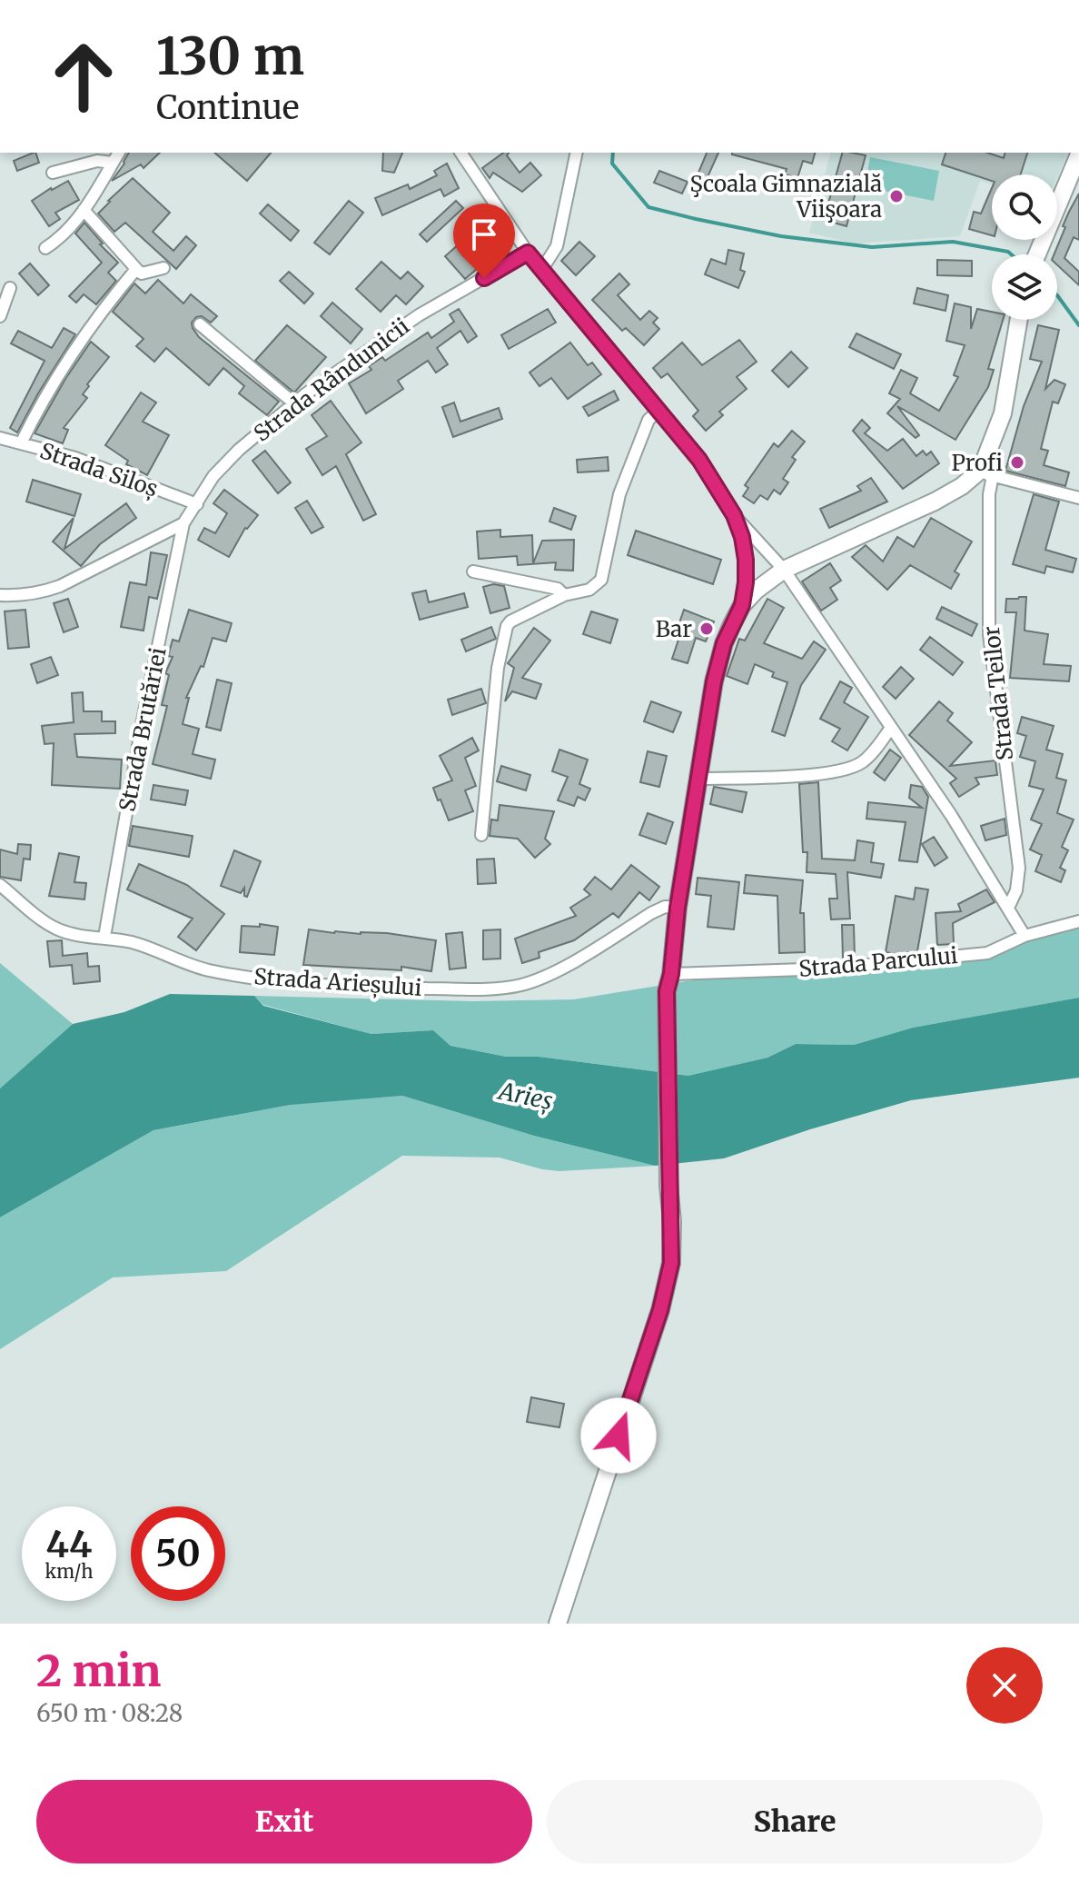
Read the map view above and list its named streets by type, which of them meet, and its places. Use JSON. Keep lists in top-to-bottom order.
{
  "streets": {
    "street": [
      "Strada Rândunicii",
      "Strada Siloș",
      "Strada Teilor",
      "Strada Brutăriei",
      "Strada Parcului",
      "Strada Arieșului"
    ]
  },
  "crossings": [
    ["Strada Rândunicii", "Strada Siloș"],
    ["Strada Rândunicii", "Strada Brutăriei"],
    ["Strada Brutăriei", "Strada Arieșului"]
  ],
  "water": ["Arieș"],
  "places": ["Şcoala Gimnazială Viişoara", "Profi", "Bar"],
  "page": {
    "turn": ["130 m", "Continue"],
    "speed": "44 km/h",
    "limit": "50",
    "heading": ["2 min", "650 m · 08:28"],
    "buttons": ["Exit", "Share"]
  }
}
